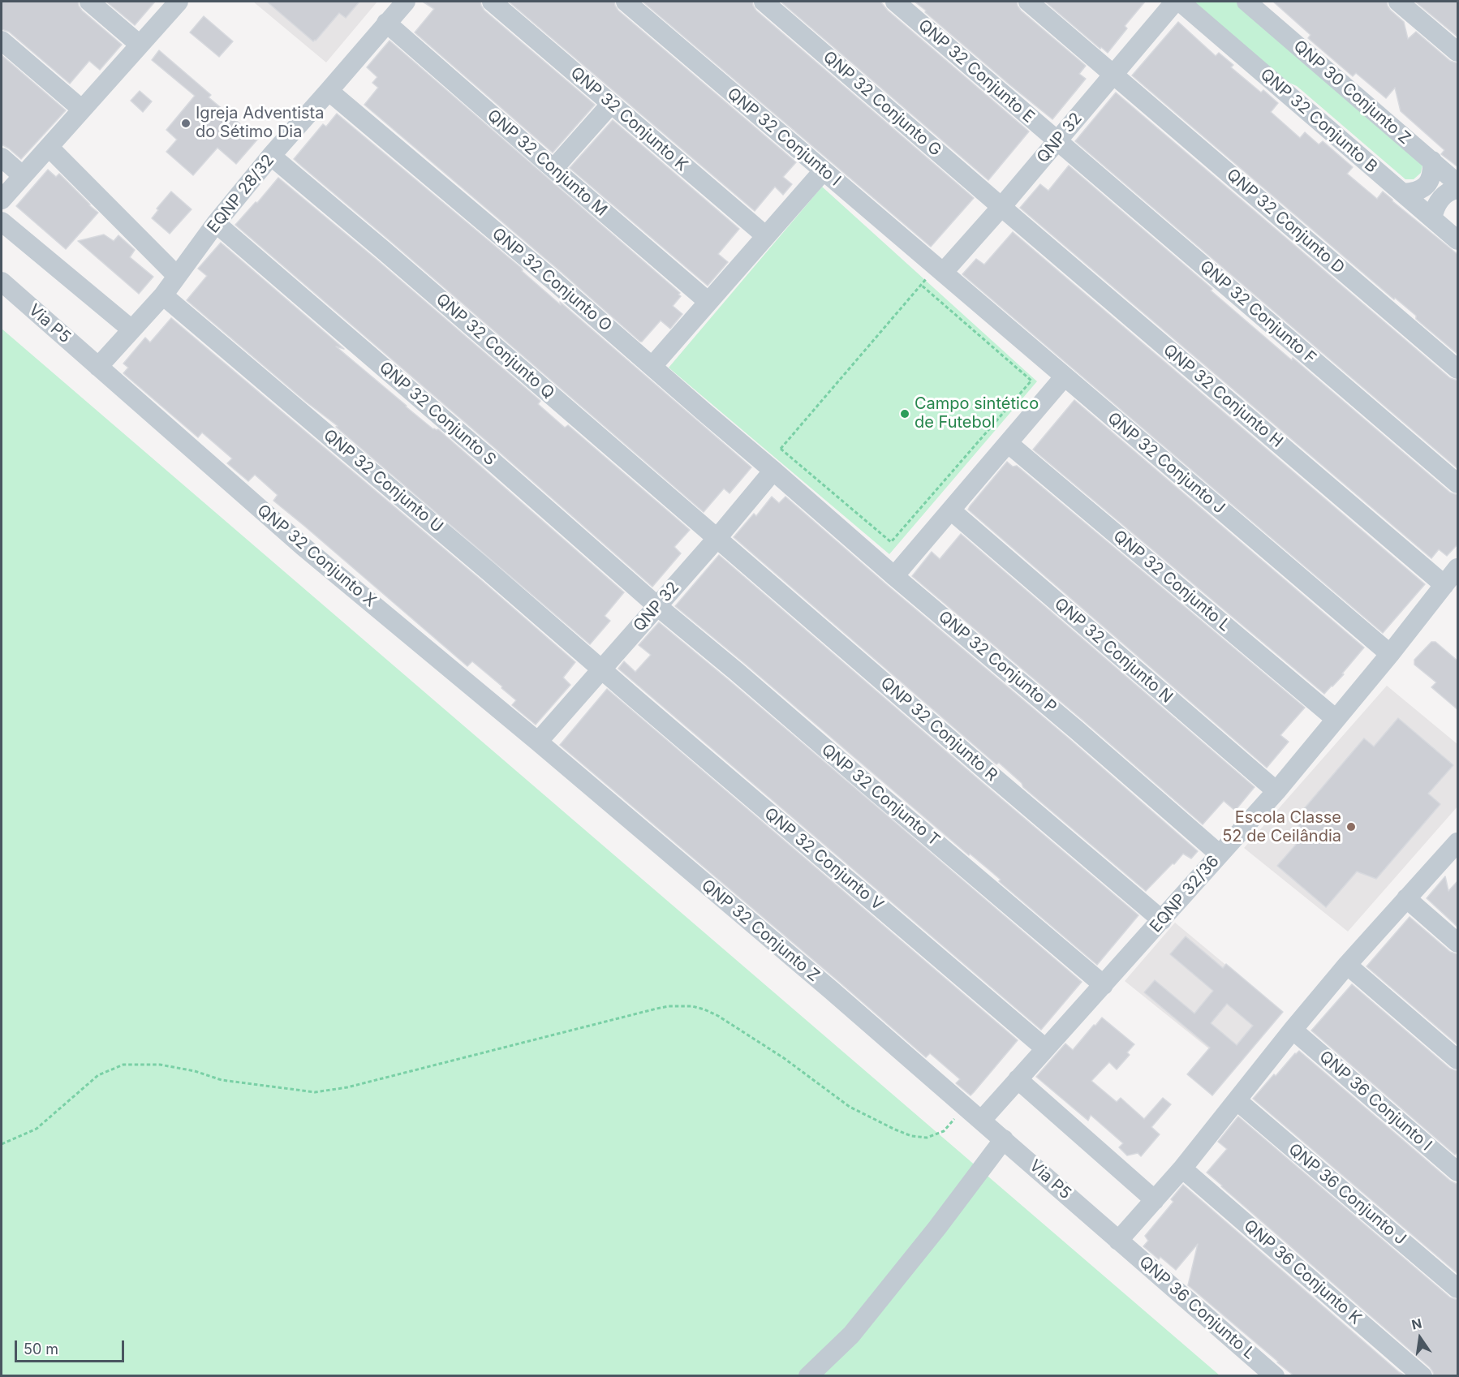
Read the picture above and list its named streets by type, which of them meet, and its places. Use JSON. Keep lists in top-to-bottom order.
{
  "streets": {
    "street": [
      "QNP 32 Conjunto E",
      "QNP 30 Conjunto Z",
      "QNP 32 Conjunto G",
      "QNP 32 Conjunto K",
      "QNP 32 Conjunto B",
      "QNP 32 Conjunto I",
      "QNP 32",
      "QNP 32 Conjunto M",
      "EQNP 28/32",
      "QNP 32 Conjunto D",
      "QNP 32 Conjunto O",
      "QNP 32 Conjunto F",
      "Via P5",
      "QNP 32 Conjunto Q",
      "QNP 32 Conjunto H",
      "QNP 32 Conjunto S",
      "QNP 32 Conjunto J",
      "QNP 32 Conjunto U",
      "QNP 32 Conjunto X",
      "QNP 32 Conjunto L",
      "QNP 32 Conjunto N",
      "QNP 32 Conjunto P",
      "QNP 32 Conjunto R",
      "QNP 32 Conjunto T",
      "QNP 32 Conjunto V",
      "EQNP 32/36",
      "QNP 32 Conjunto Z",
      "QNP 36 Conjunto I",
      "QNP 36 Conjunto J",
      "QNP 36 Conjunto K",
      "QNP 36 Conjunto L"
    ]
  },
  "crossings": [
    ["QNP 32 Conjunto E", "QNP 32"],
    ["QNP 32 Conjunto E", "QNP 32 Conjunto F"],
    ["QNP 32 Conjunto G", "QNP 32"],
    ["QNP 32 Conjunto G", "QNP 32 Conjunto H"],
    ["QNP 32 Conjunto I", "QNP 32"],
    ["QNP 32 Conjunto I", "QNP 32 Conjunto J"],
    ["QNP 32", "QNP 32 Conjunto D"],
    ["QNP 32", "QNP 32 Conjunto O"],
    ["QNP 32", "QNP 32 Conjunto F"],
    ["QNP 32", "QNP 32 Conjunto Q"],
    ["QNP 32", "QNP 32 Conjunto H"],
    ["QNP 32", "QNP 32 Conjunto S"],
    ["QNP 32", "QNP 32 Conjunto J"],
    ["QNP 32", "QNP 32 Conjunto U"],
    ["QNP 32", "QNP 32 Conjunto X"],
    ["QNP 32", "QNP 32 Conjunto P"],
    ["QNP 32", "QNP 32 Conjunto R"],
    ["QNP 32", "QNP 32 Conjunto T"],
    ["QNP 32", "QNP 32 Conjunto V"],
    ["QNP 32", "QNP 32 Conjunto Z"],
    ["QNP 32 Conjunto M", "EQNP 28/32"],
    ["EQNP 28/32", "QNP 32 Conjunto O"],
    ["EQNP 28/32", "Via P5"],
    ["EQNP 28/32", "QNP 32 Conjunto Q"],
    ["EQNP 28/32", "QNP 32 Conjunto S"],
    ["EQNP 28/32", "QNP 32 Conjunto U"],
    ["EQNP 28/32", "QNP 32 Conjunto X"],
    ["QNP 32 Conjunto O", "QNP 32 Conjunto P"],
    ["Via P5", "QNP 32 Conjunto X"],
    ["Via P5", "EQNP 32/36"],
    ["Via P5", "QNP 32 Conjunto Z"],
    ["Via P5", "QNP 36 Conjunto L"],
    ["QNP 32 Conjunto Q", "QNP 32 Conjunto R"],
    ["QNP 32 Conjunto H", "EQNP 32/36"],
    ["QNP 32 Conjunto S", "QNP 32 Conjunto T"],
    ["QNP 32 Conjunto J", "EQNP 32/36"],
    ["QNP 32 Conjunto U", "QNP 32 Conjunto V"],
    ["QNP 32 Conjunto X", "QNP 32 Conjunto Z"],
    ["QNP 32 Conjunto L", "EQNP 32/36"],
    ["QNP 32 Conjunto N", "EQNP 32/36"],
    ["QNP 32 Conjunto P", "EQNP 32/36"],
    ["QNP 32 Conjunto R", "EQNP 32/36"],
    ["QNP 32 Conjunto T", "EQNP 32/36"],
    ["QNP 32 Conjunto V", "EQNP 32/36"],
    ["EQNP 32/36", "QNP 32 Conjunto Z"]
  ],
  "places": ["Igreja Adventista do Sétimo Dia", "Campo sintético de Futebol", "Escola Classe 52 de Ceilândia"],
  "scale_bar": "50 m",
  "north": "top"
}
